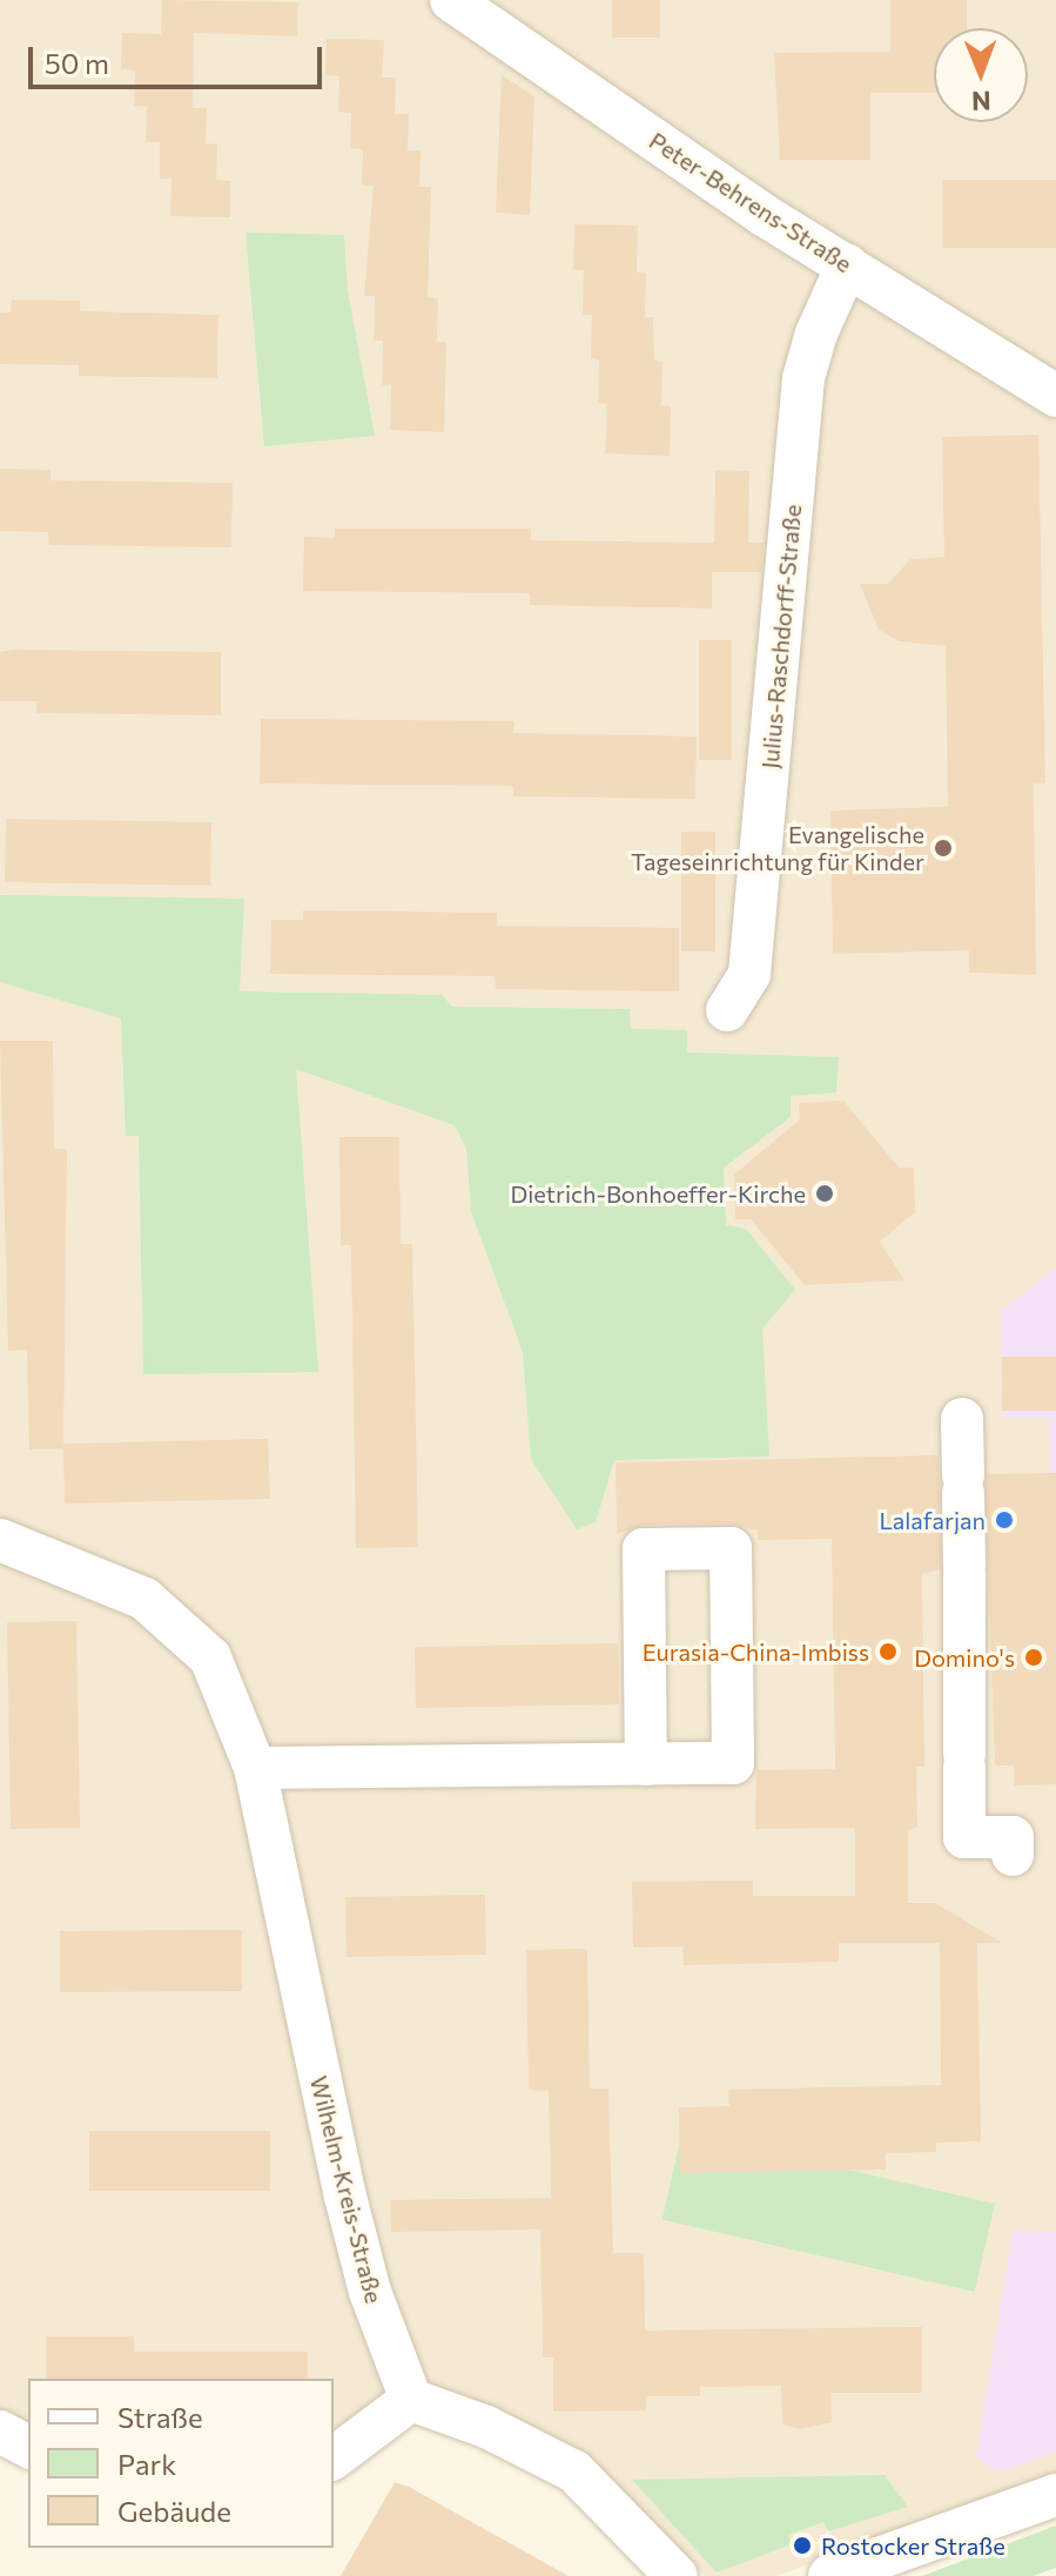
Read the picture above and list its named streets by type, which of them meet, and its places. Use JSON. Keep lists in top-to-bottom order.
{
  "streets": {
    "street": ["Peter-Behrens-Straße", "Julius-Raschdorff-Straße", "Wilhelm-Kreis-Straße"]
  },
  "crossings": [
    ["Peter-Behrens-Straße", "Julius-Raschdorff-Straße"]
  ],
  "places": [
    "Evangelische Tageseinrichtung für Kinder",
    "Dietrich-Bonhoeffer-Kirche",
    "Lalafarjan",
    "Eurasia-China-Imbiss",
    "Domino's",
    "Rostocker Straße"
  ],
  "legend": ["Straße", "Park", "Gebäude"],
  "scale_bar": "50 m",
  "north": "bottom"
}
